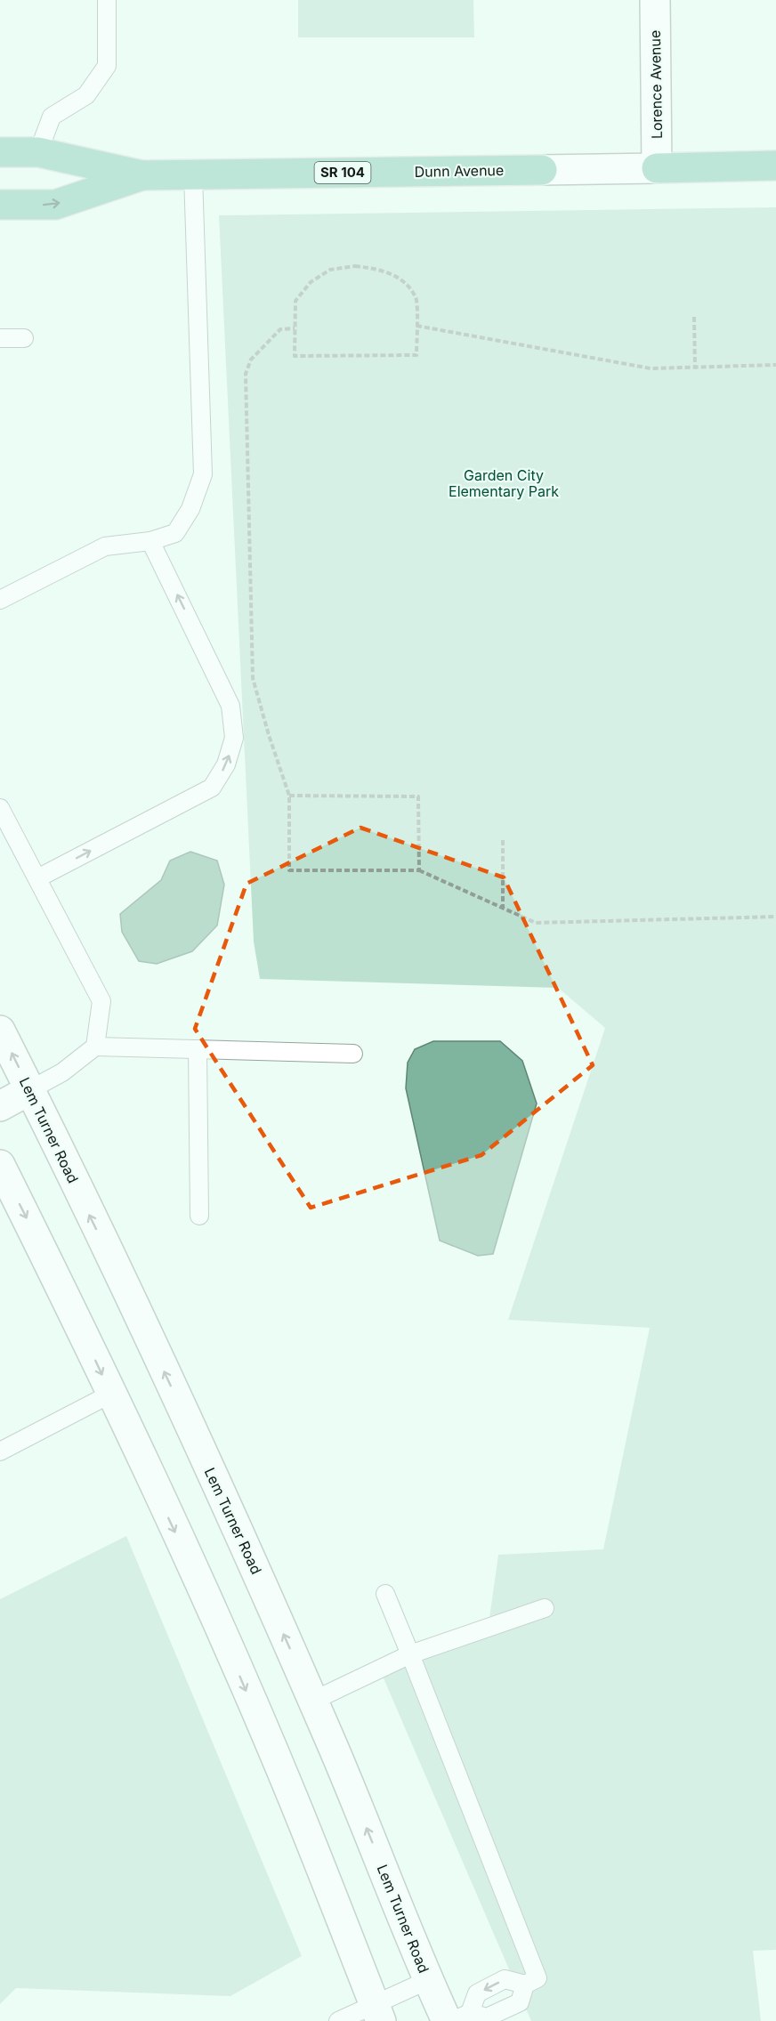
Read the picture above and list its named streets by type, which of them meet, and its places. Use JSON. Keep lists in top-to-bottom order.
{
  "streets": {
    "main road": [
      "Lorence Avenue",
      "Dunn Avenue",
      "SR 104",
      "Lem Turner Road"
    ]
  },
  "crossings": [
    ["Lorence Avenue", "Dunn Avenue"]
  ],
  "parks": ["Garden City Elementary Park"]
}
